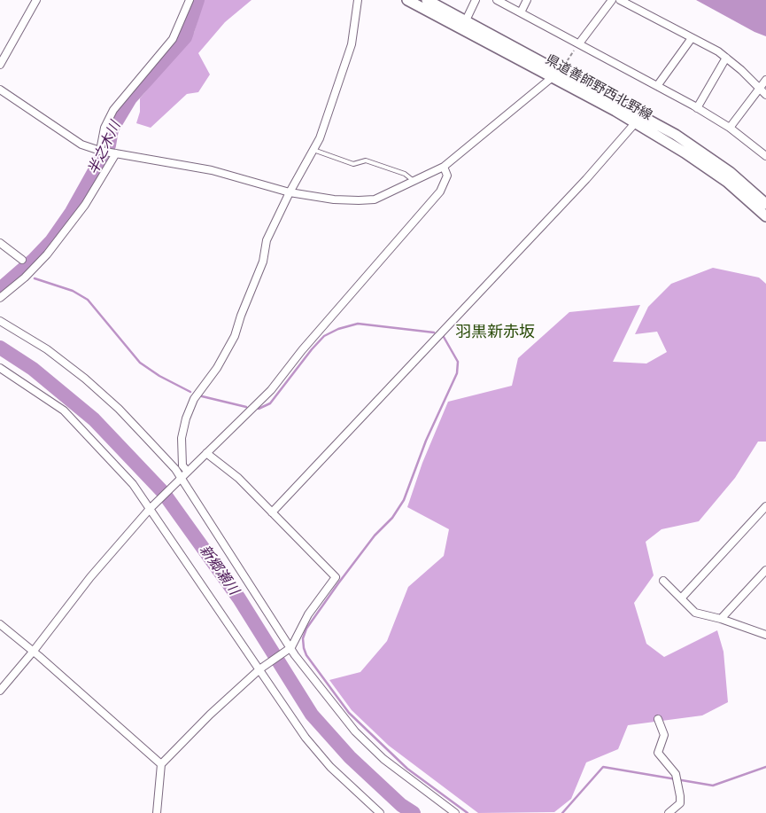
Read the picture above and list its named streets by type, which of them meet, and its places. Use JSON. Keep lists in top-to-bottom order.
{
  "streets": {
    "main road": ["県道善師野西北野線"]
  },
  "districts": ["羽黒新赤坂"],
  "water": ["半之木川", "新郷瀬川"]
}
